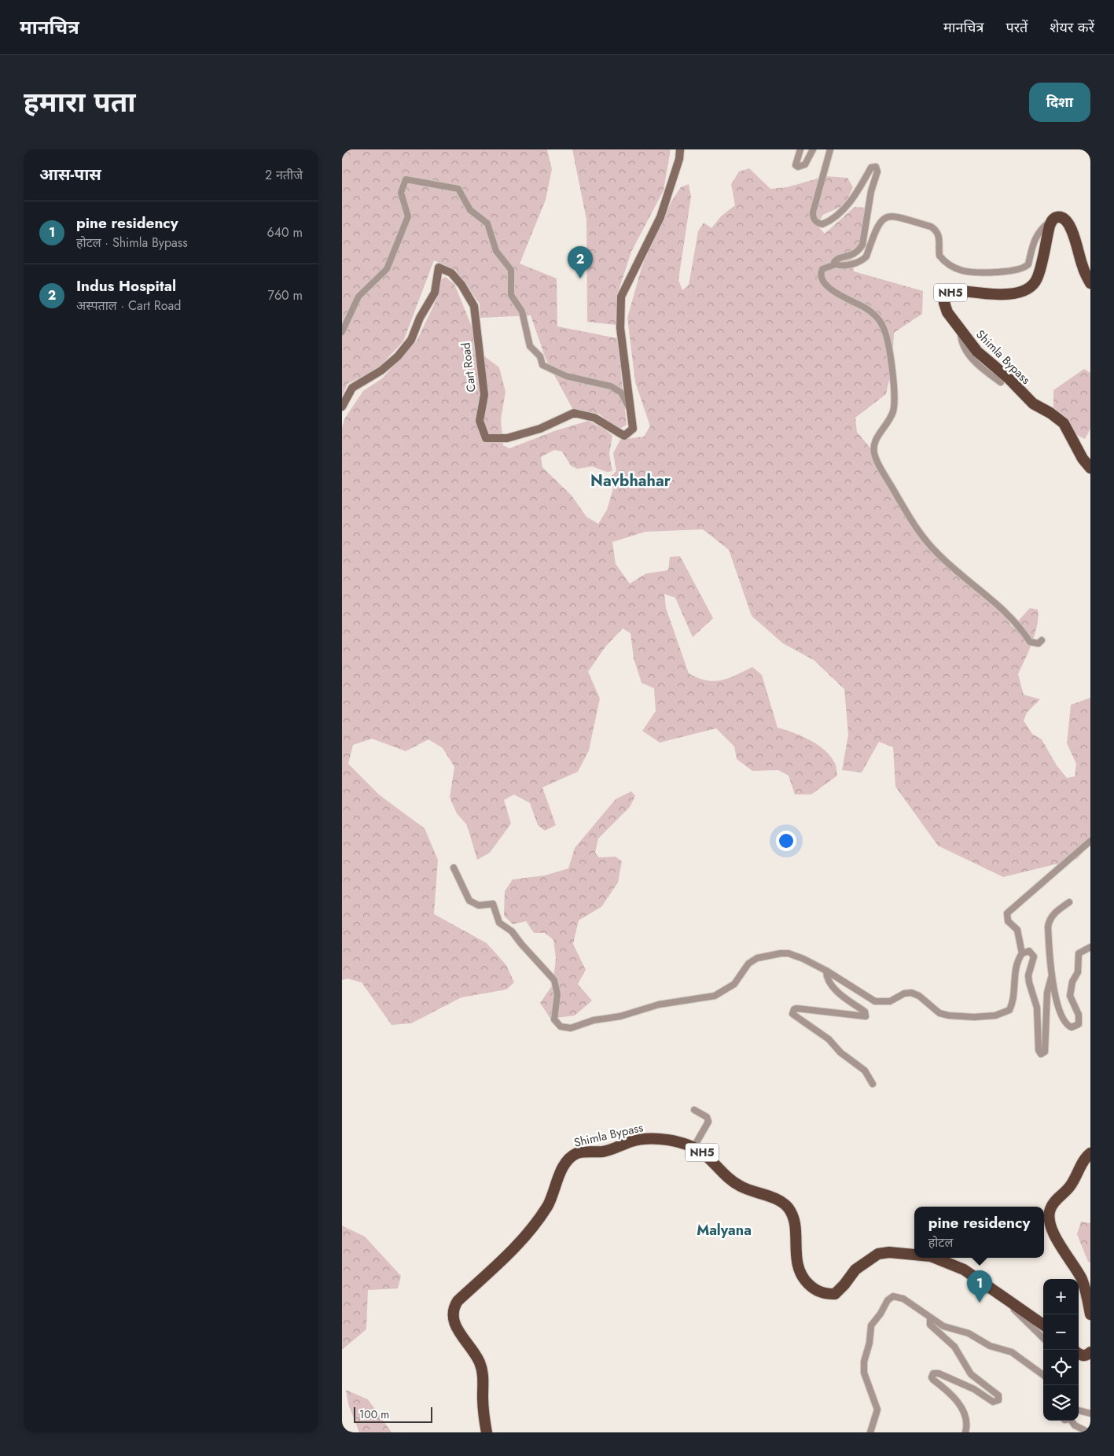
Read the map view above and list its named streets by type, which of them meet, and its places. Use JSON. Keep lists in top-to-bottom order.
{
  "streets": {
    "highway": ["NH5", "Shimla Bypass"],
    "main road": ["Cart Road"]
  },
  "districts": ["Navbhahar", "Malyana"],
  "scale_bar": "100 m",
  "page": {
    "header": "मानचित्र",
    "nav": ["मानचित्र", "परतें", "शेयर करें"],
    "title": "हमारा पता",
    "buttons": "दिशा",
    "heading": ["आस-पास", "2 नतीजे"],
    "list": [
      {
        "mark": "1",
        "name": "pine residency",
        "note": "होटल · Shimla Bypass",
        "value": "640 m"
      },
      {
        "mark": "2",
        "name": "Indus Hospital",
        "note": "अस्पताल · Cart Road",
        "value": "760 m"
      }
    ],
    "pins": ["2", "1"],
    "popup": ["pine residency", "होटल"],
    "map_buttons": ["+", "−"],
    "scale": "100 m"
  }
}
